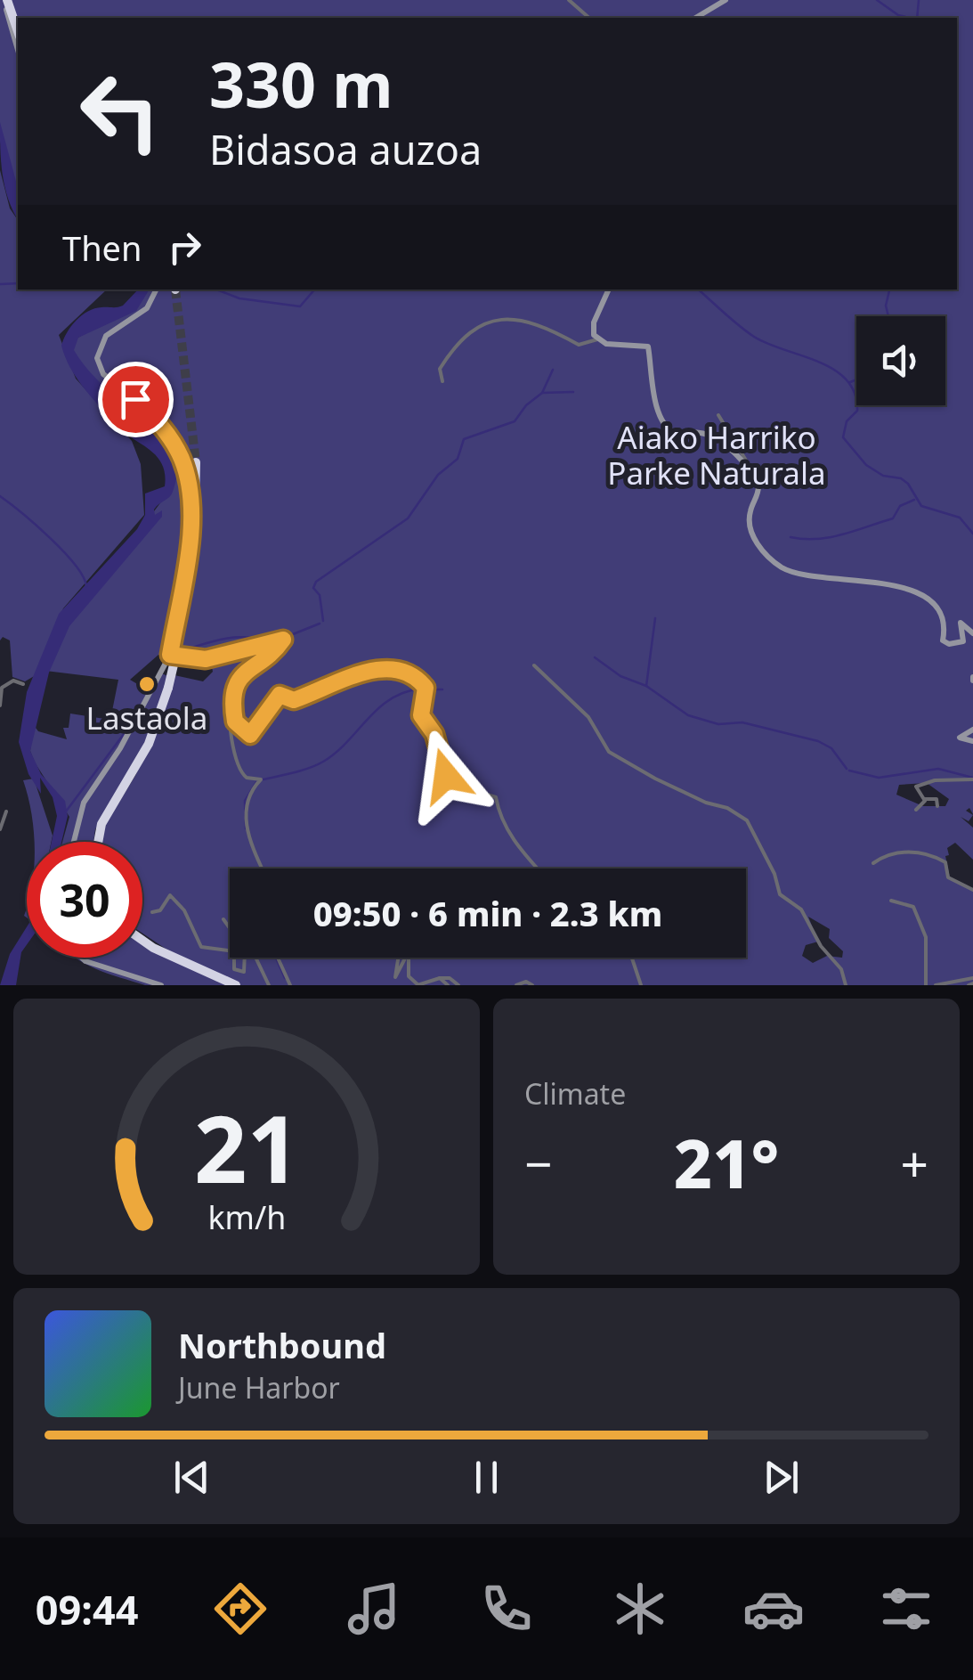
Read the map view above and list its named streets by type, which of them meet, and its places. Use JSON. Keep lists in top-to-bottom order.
{
  "parks": ["Aiako Harriko Parke Naturala"],
  "places": ["Lastaola"],
  "page": {
    "turn": ["330 m", "Bidasoa auzoa"],
    "then": "Then",
    "limit": "30",
    "trip": "09:50 · 6 min · 2.3 km",
    "tile": "Climate",
    "heat": ["−", "21°", "+"],
    "song": ["Northbound", "June Harbor"],
    "tabs": "09:44",
    "gauge": ["21", "km/h"]
  }
}
